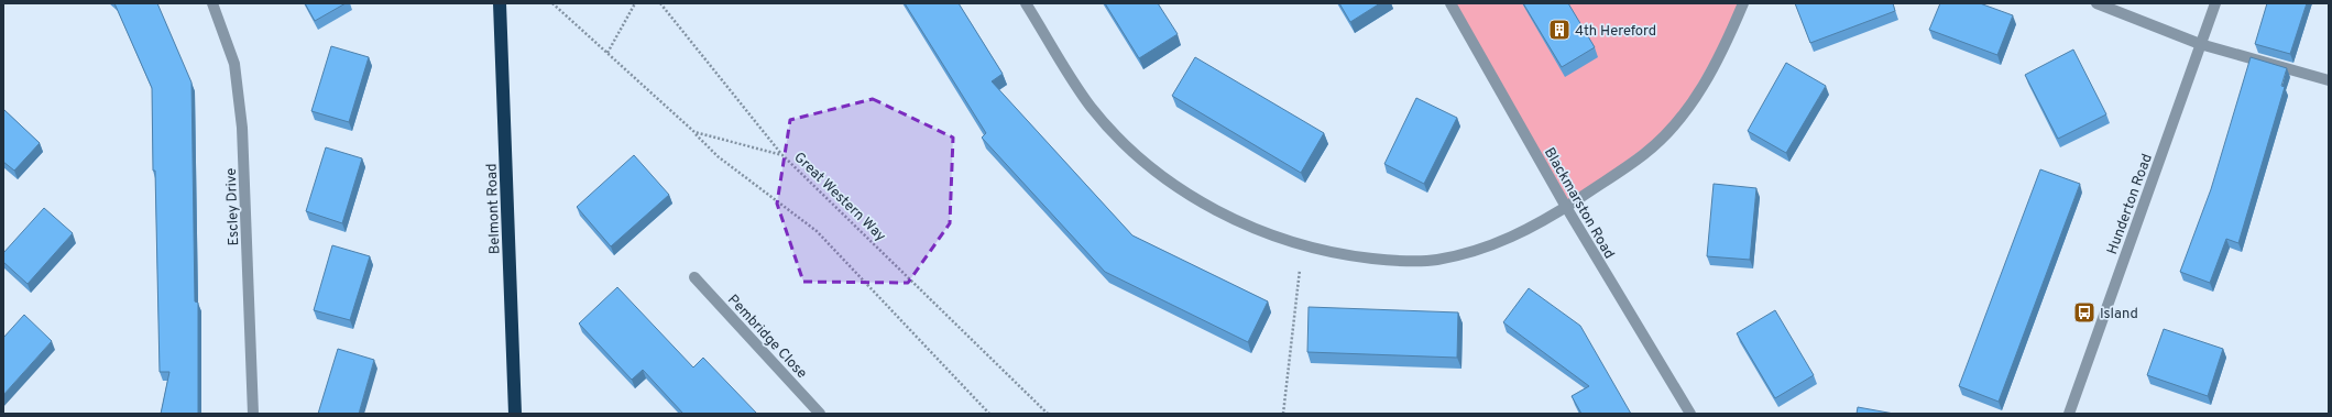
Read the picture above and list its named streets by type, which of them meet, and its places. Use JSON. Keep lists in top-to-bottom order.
{
  "streets": {
    "highway": ["Belmont Road"],
    "street": [
      "Blackmarston Road",
      "Hunderton Road",
      "Escley Drive",
      "Pembridge Close"
    ],
    "path": ["Great Western Way"]
  },
  "places": {
    "building": ["4th Hereford"],
    "bus stop": ["Island"]
  }
}
